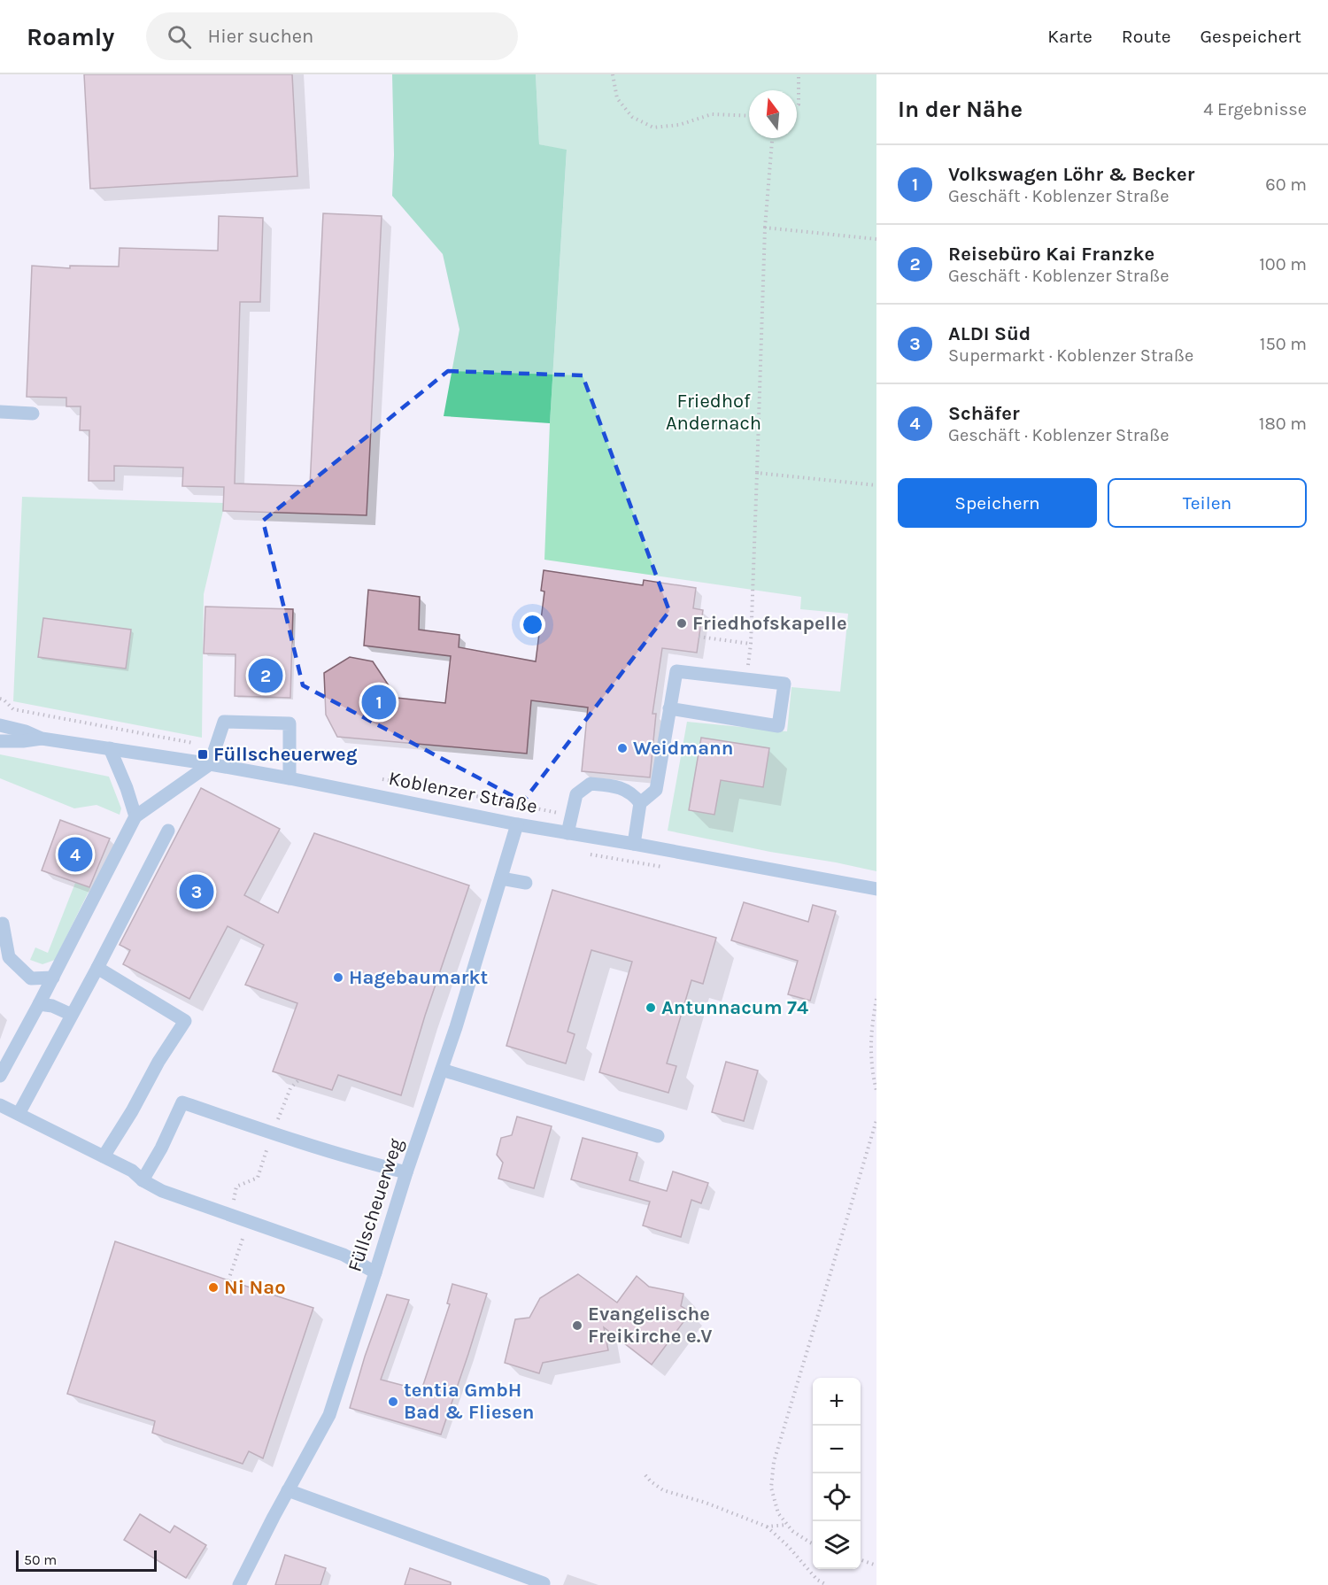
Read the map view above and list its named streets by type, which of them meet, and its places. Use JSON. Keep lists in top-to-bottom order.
{
  "streets": {
    "street": ["Koblenzer Straße", "Füllscheuerweg"]
  },
  "crossings": [
    ["Koblenzer Straße", "Füllscheuerweg"]
  ],
  "parks": ["Friedhof Andernach"],
  "places": {
    "other": [
      "Friedhofskapelle",
      "Weidmann",
      "Hagebaumarkt",
      "Antunnacum 74",
      "Ni Nao",
      "Evangelische Freikirche e.V",
      "tentia GmbH Bad & Fliesen"
    ],
    "transit": ["Füllscheuerweg"]
  },
  "scale_bar": "50 m",
  "north": "top",
  "page": {
    "header": "Roamly",
    "search": "Hier suchen",
    "nav": ["Karte", "Route", "Gespeichert"],
    "heading": ["In der Nähe", "4 Ergebnisse"],
    "list": [
      {
        "mark": "1",
        "name": "Volkswagen Löhr & Becker",
        "note": "Geschäft · Koblenzer Straße",
        "value": "60 m"
      },
      {
        "mark": "2",
        "name": "Reisebüro Kai Franzke",
        "note": "Geschäft · Koblenzer Straße",
        "value": "100 m"
      },
      {
        "mark": "3",
        "name": "ALDI Süd",
        "note": "Supermarkt · Koblenzer Straße",
        "value": "150 m"
      },
      {
        "mark": "4",
        "name": "Schäfer",
        "note": "Geschäft · Koblenzer Straße",
        "value": "180 m"
      }
    ],
    "buttons": ["Speichern", "Teilen"],
    "pins": [
      "2",
      "1",
      "4",
      "3"
    ],
    "map_buttons": ["+", "−"],
    "scale": "50 m"
  }
}
